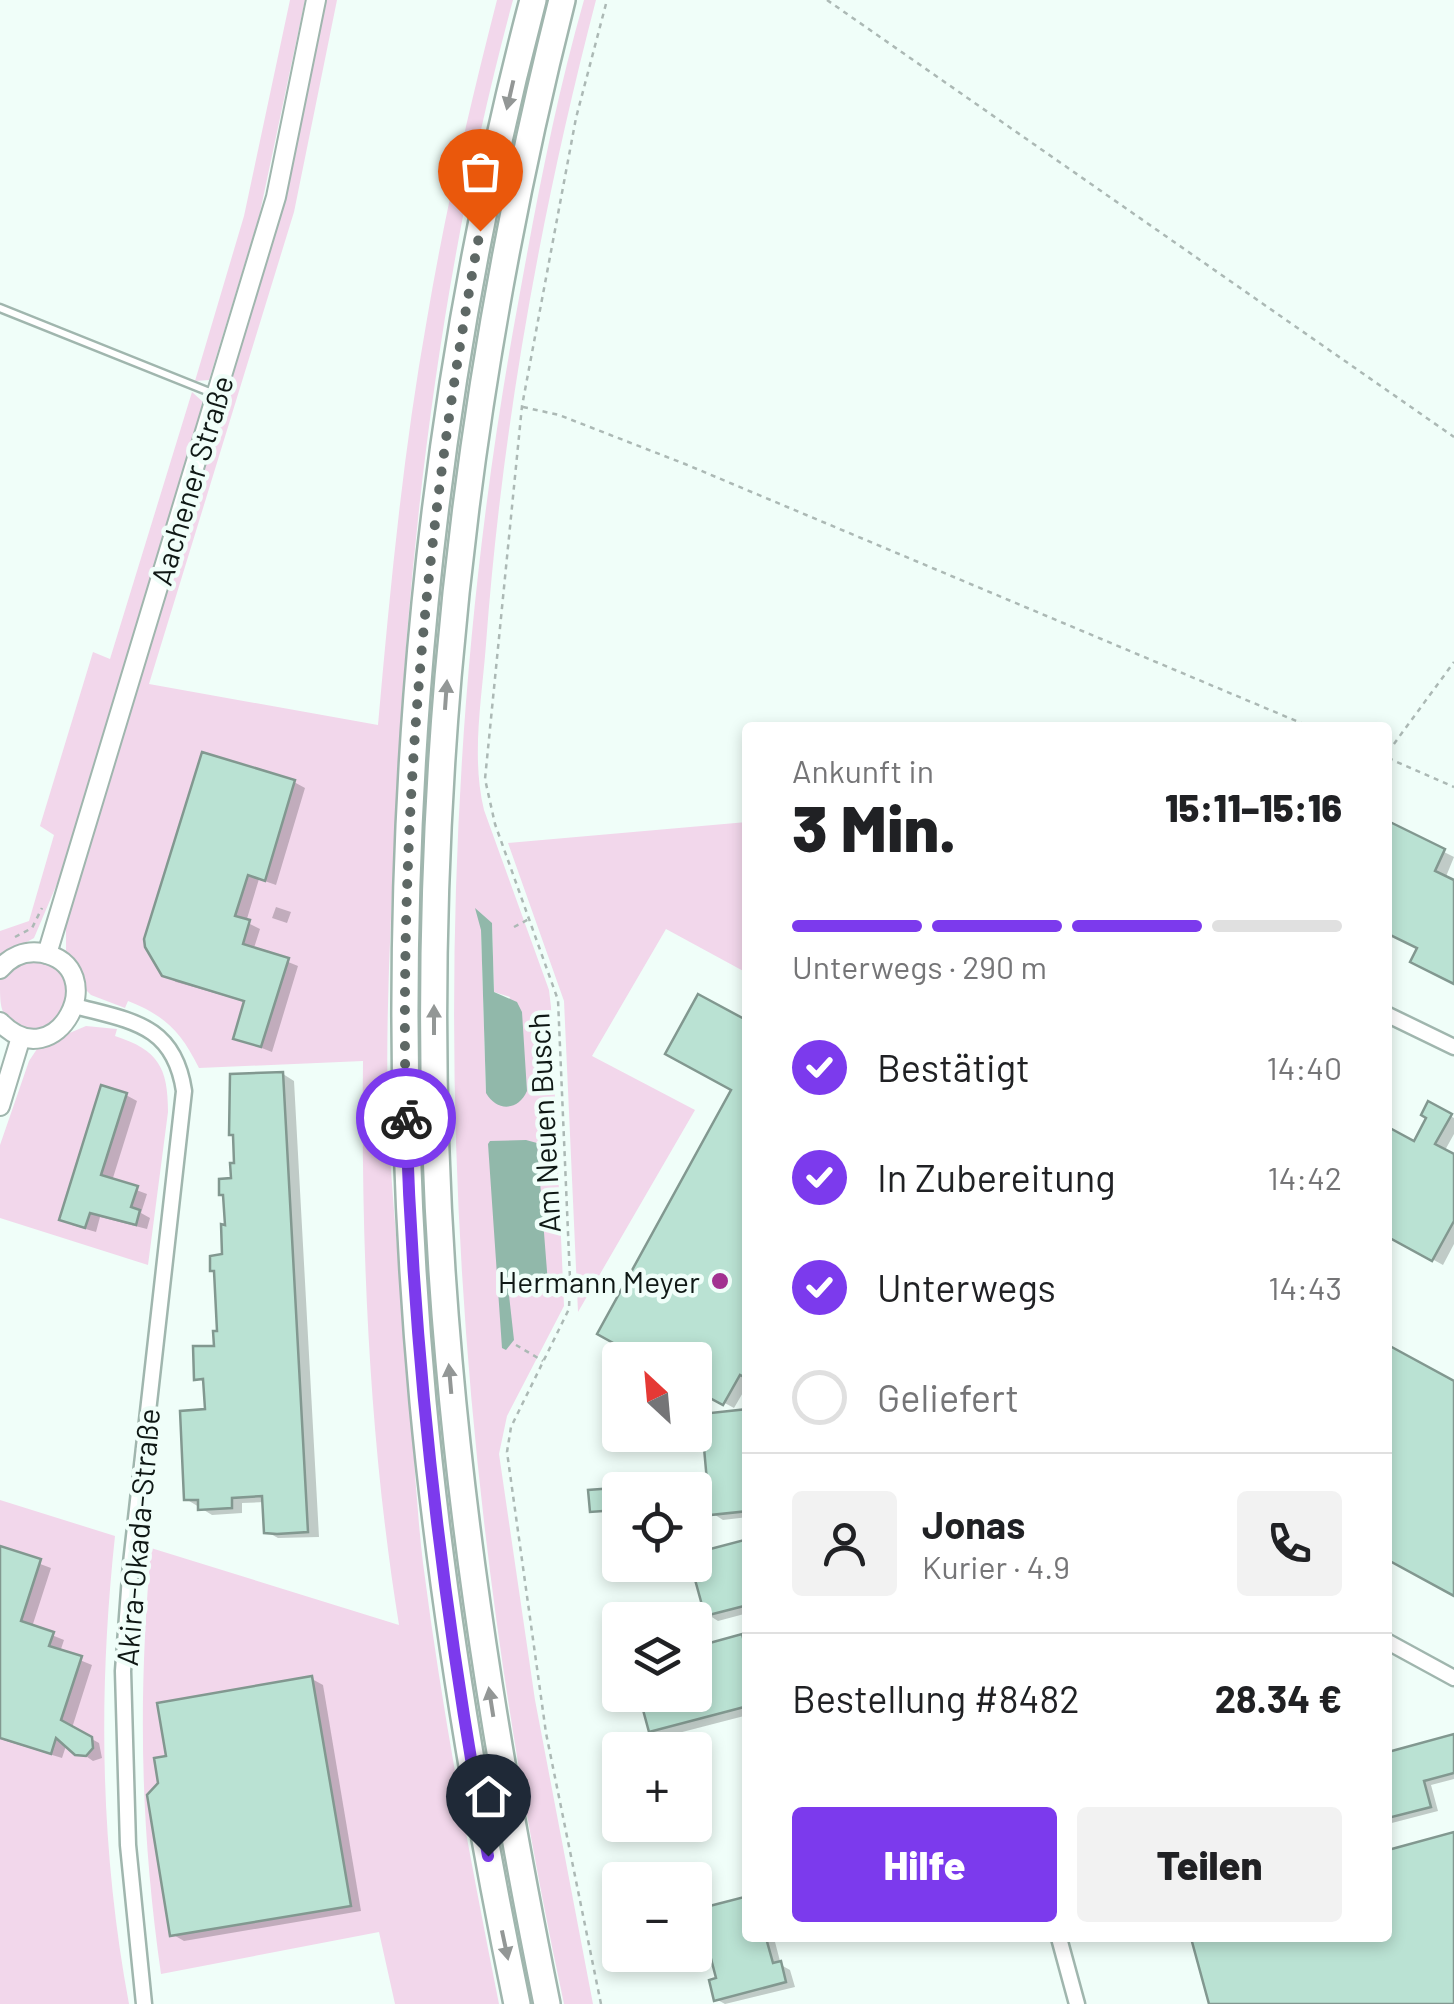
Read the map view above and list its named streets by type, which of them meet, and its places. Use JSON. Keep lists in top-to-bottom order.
{
  "streets": {
    "street": ["Aachener Straße", "Akira-Okada-Straße"],
    "path": ["Am Neuen Busch"]
  },
  "places": ["Hermann Meyer"],
  "north": "top left",
  "page": {
    "heading": ["3 Min.", "Ankunft in", "15:11–15:16"],
    "panel": [
      "Jonas",
      "Kurier · 4.9",
      "Bestellung #8482",
      "28.34 €"
    ],
    "bar": "Unterwegs · 290 m",
    "list": [
      ["Bestätigt", "14:40"],
      ["In Zubereitung", "14:42"],
      ["Unterwegs", "14:43"],
      "Geliefert"
    ],
    "map_buttons": ["+", "−"],
    "buttons": ["Hilfe", "Teilen"]
  }
}
